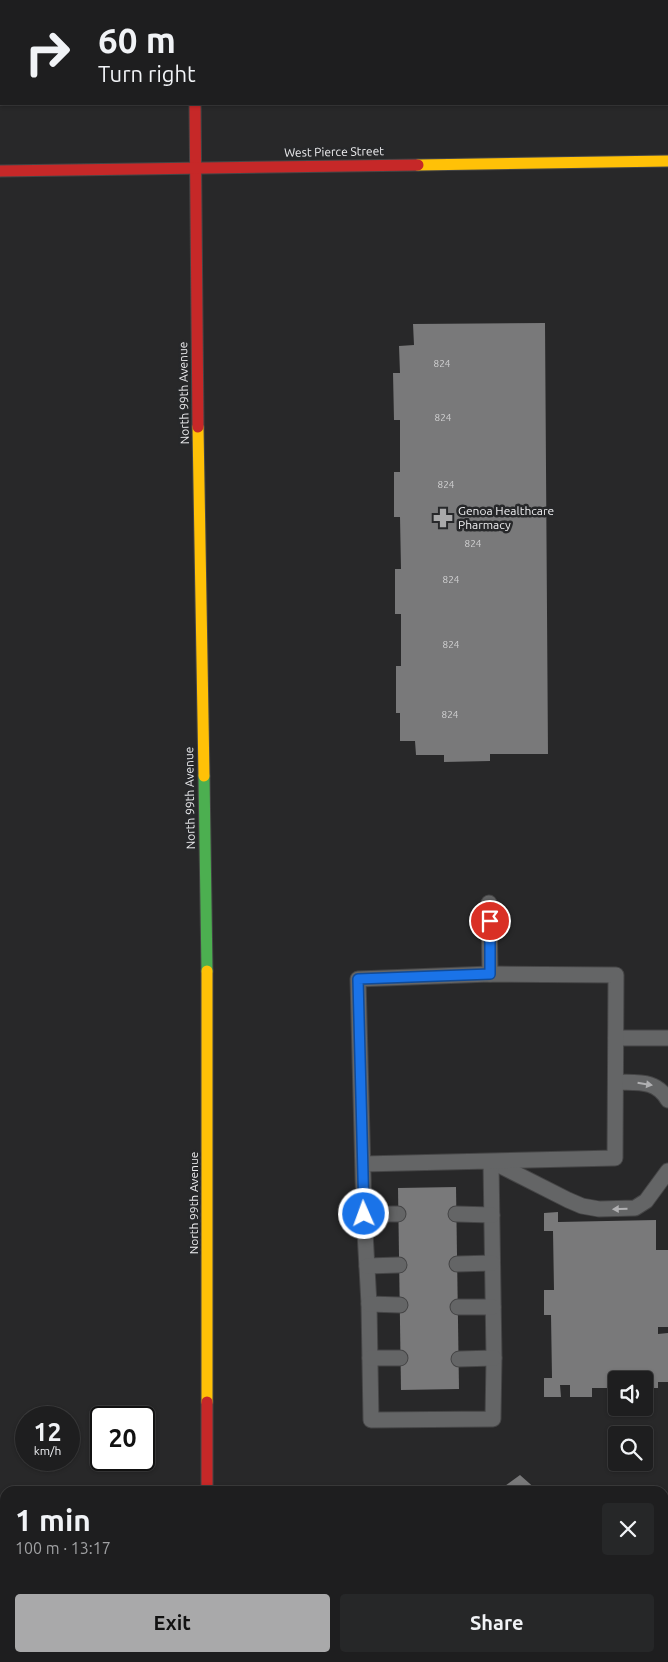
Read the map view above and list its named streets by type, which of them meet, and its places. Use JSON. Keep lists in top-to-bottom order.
{
  "streets": {
    "main road": ["West Pierce Street", "North 99th Avenue"]
  },
  "crossings": [
    ["West Pierce Street", "North 99th Avenue"]
  ],
  "places": {
    "pharmacy": ["Genoa Healthcare Pharmacy"]
  },
  "house_numbers": [
    "824",
    "824",
    "824",
    "824",
    "824",
    "824",
    "824"
  ],
  "page": {
    "turn": ["60 m", "Turn right"],
    "speed": "12 km/h",
    "limit": "20",
    "heading": ["1 min", "100 m · 13:17"],
    "buttons": ["Exit", "Share"]
  }
}
